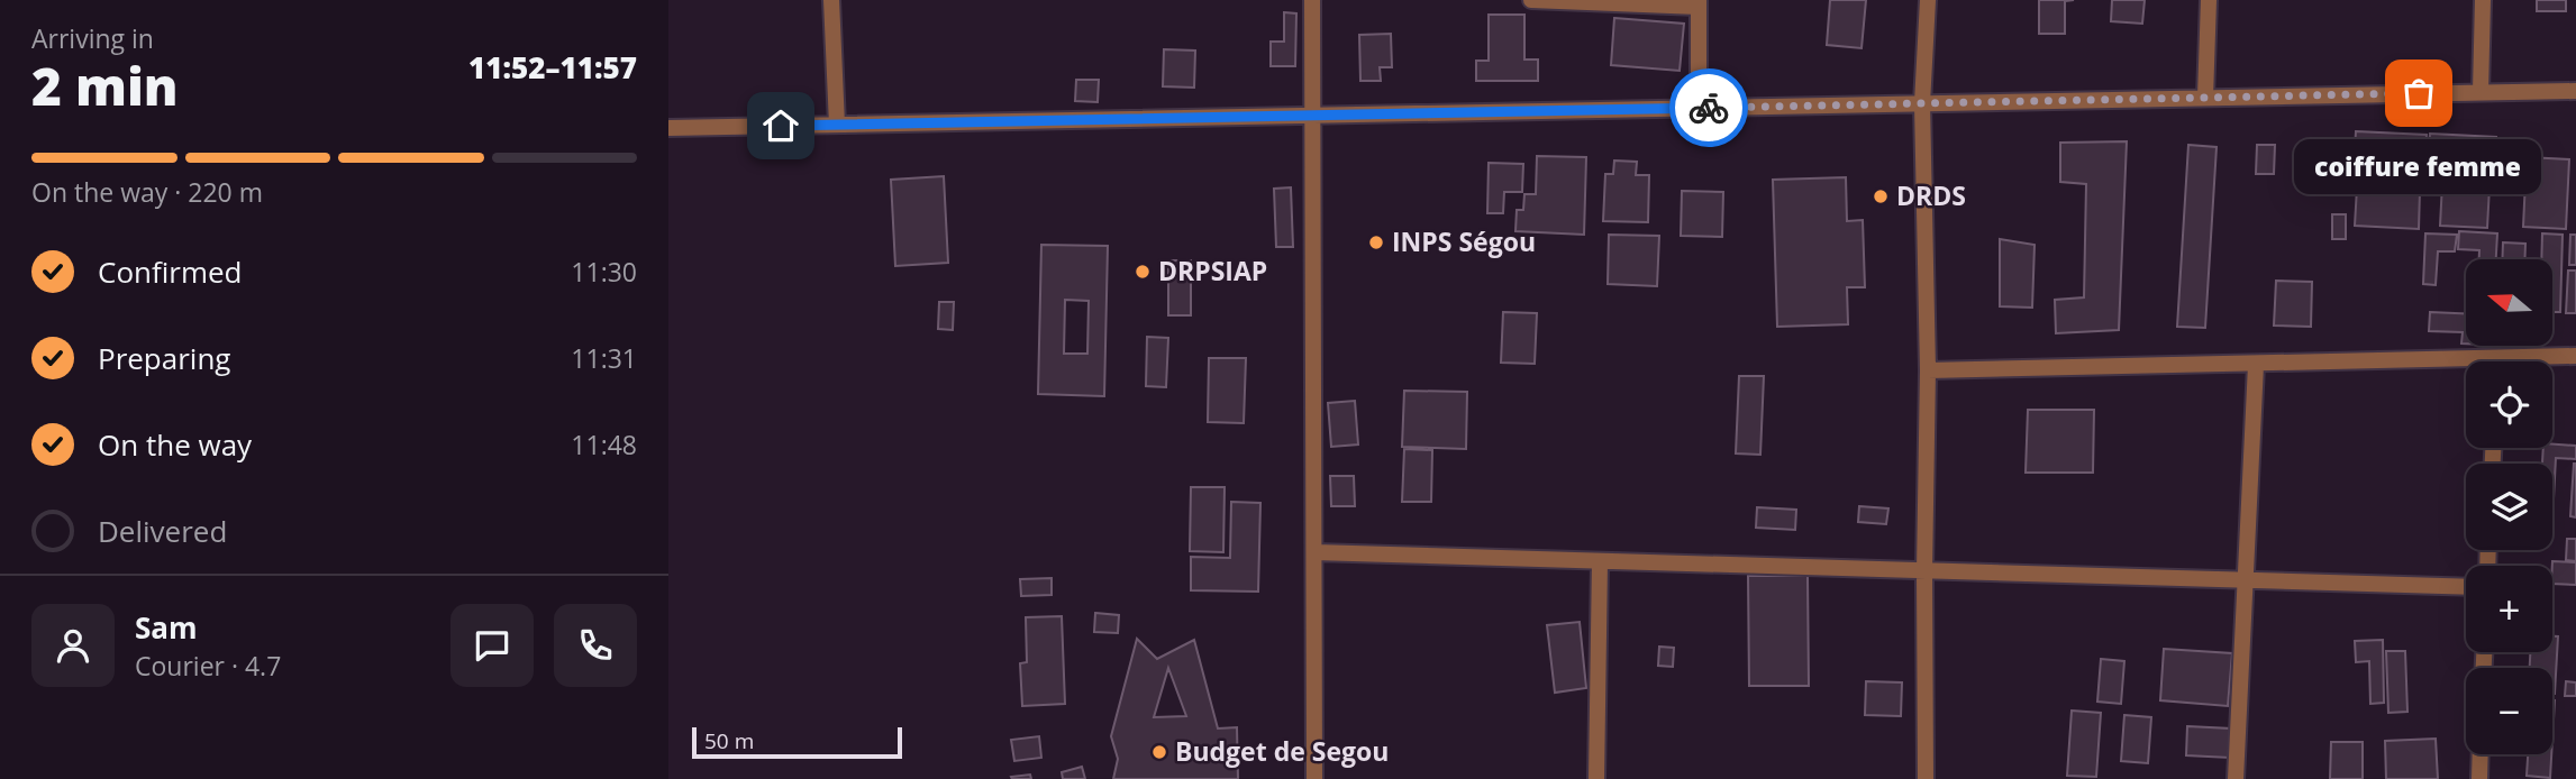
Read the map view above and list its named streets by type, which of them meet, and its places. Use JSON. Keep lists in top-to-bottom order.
{
  "places": [
    "coiffure femme",
    "DRDS",
    "INPS Ségou",
    "DRPSIAP",
    "Budget de Segou"
  ],
  "scale_bar": "50 m",
  "north": "left",
  "page": {
    "heading": ["2 min", "Arriving in", "11:52–11:57"],
    "panel": ["Sam", "Courier · 4.7"],
    "bar": "On the way · 220 m",
    "bubble": "coiffure femme",
    "list": [
      ["Confirmed", "11:30"],
      ["Preparing", "11:31"],
      ["On the way", "11:48"],
      "Delivered"
    ],
    "map_buttons": ["+", "−"],
    "scale": "50 m"
  }
}
